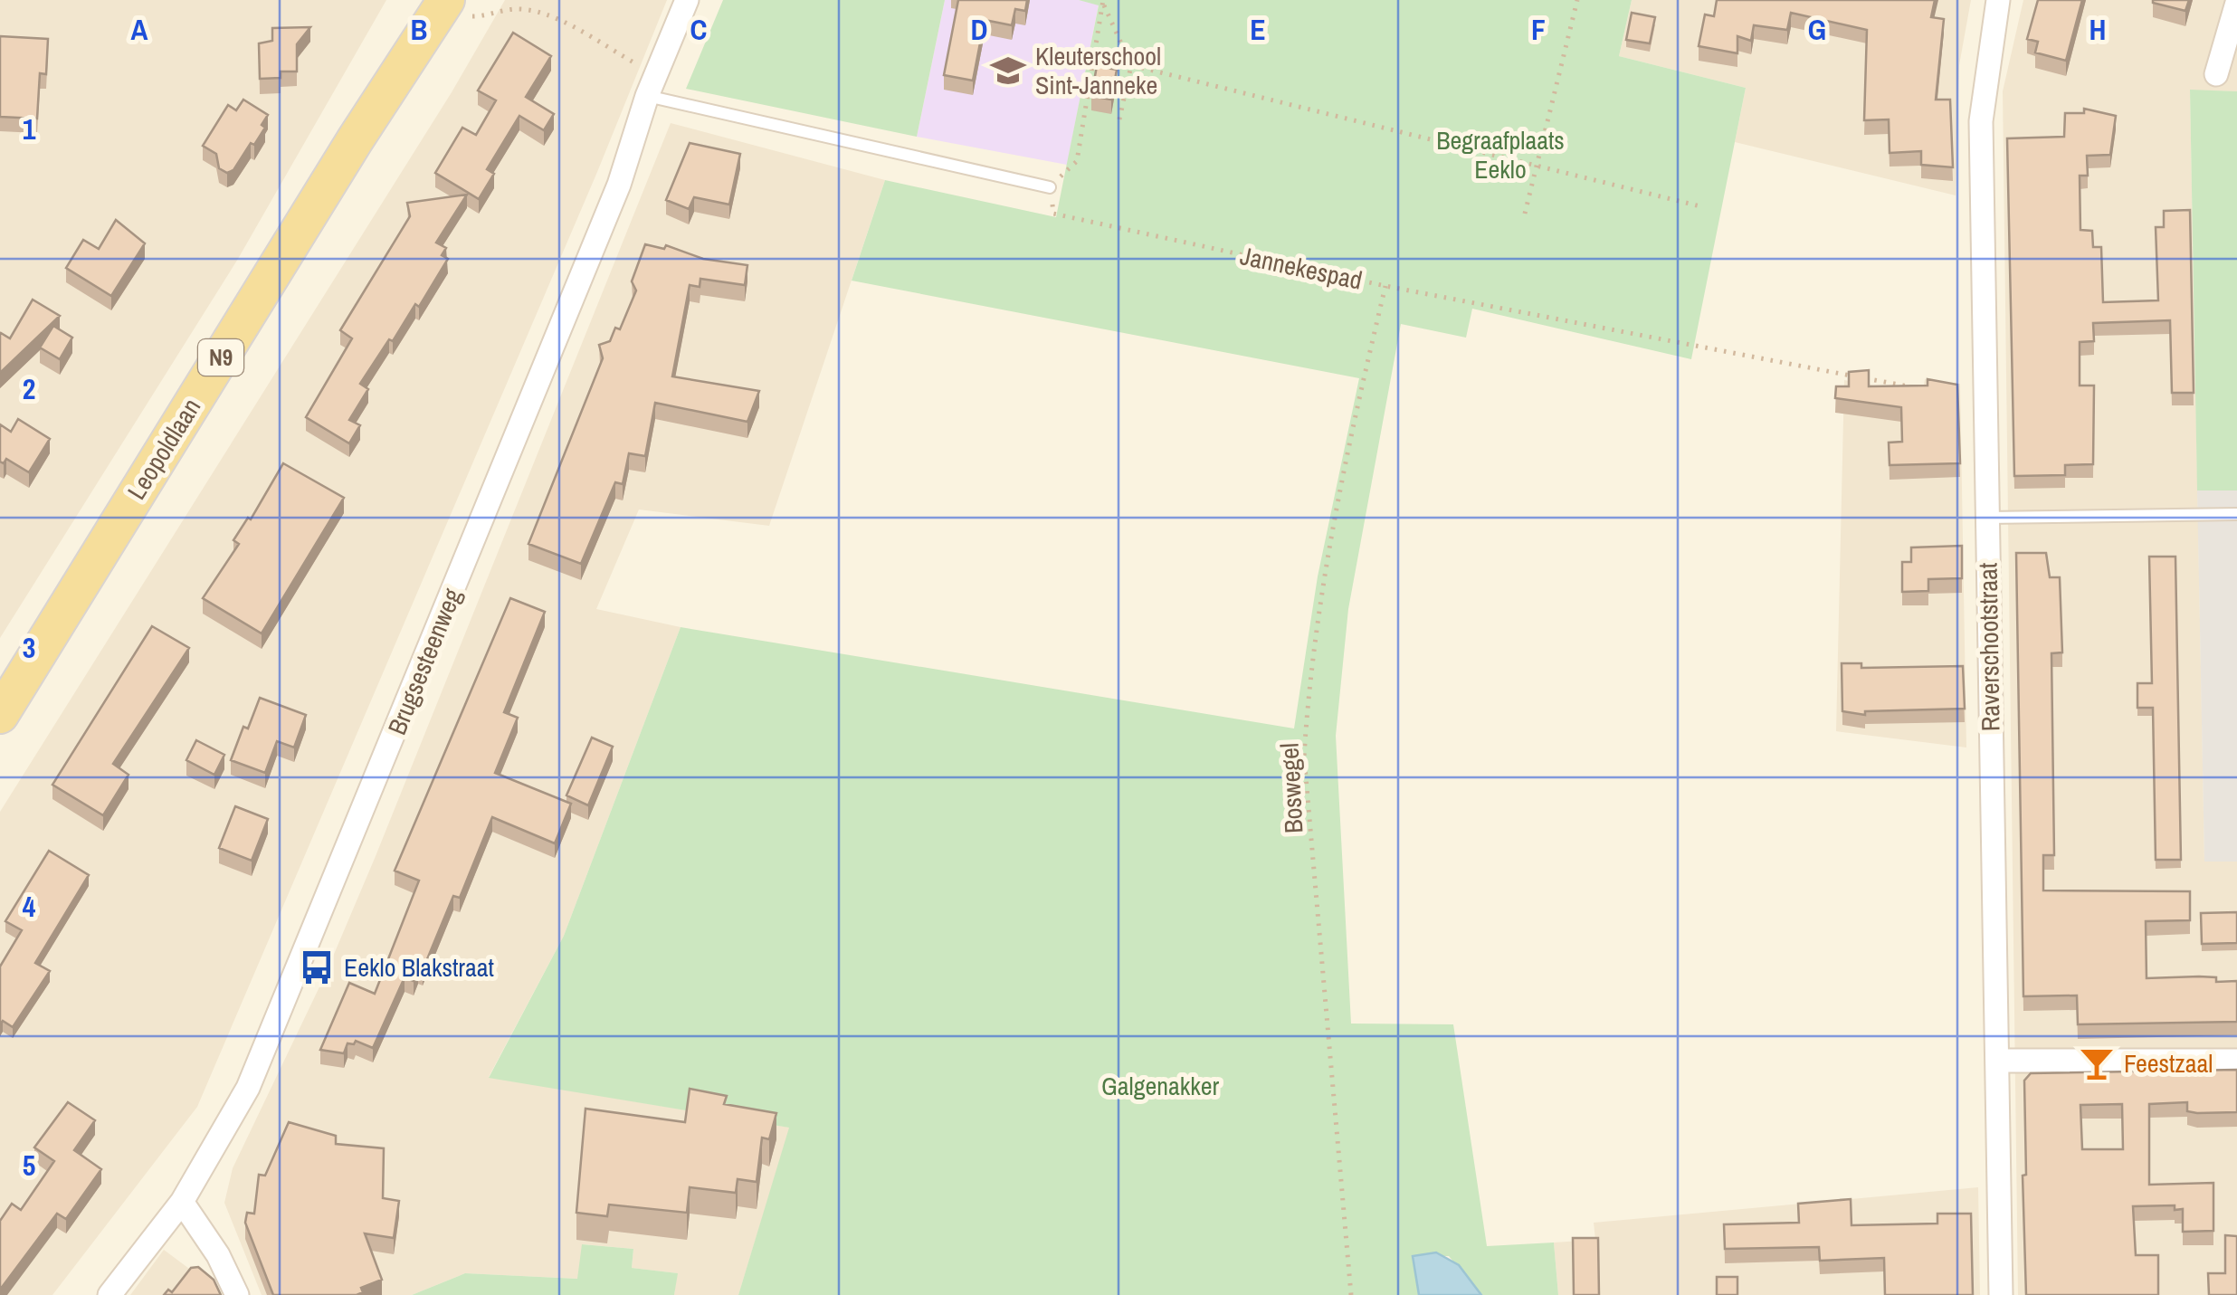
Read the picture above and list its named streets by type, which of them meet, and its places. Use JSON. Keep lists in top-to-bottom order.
{
  "streets": {
    "main road": ["N9", "Leopoldlaan"],
    "street": ["Raverschootstraat", "Brugsesteenweg"],
    "path": ["Jannekespad", "Boswegel"]
  },
  "crossings": [
    ["Jannekespad", "Boswegel"]
  ],
  "parks": ["Begraafplaats Eeklo", "Galgenakker"],
  "places": {
    "school or university": ["Kleuterschool Sint-Janneke"],
    "bus stop": ["Eeklo Blakstraat"],
    "bar": ["Feestzaal"]
  },
  "grid": {
    "columns": [
      "A",
      "B",
      "C",
      "D",
      "E",
      "F",
      "G",
      "H"
    ],
    "rows": [
      "1",
      "2",
      "3",
      "4",
      "5"
    ]
  }
}
